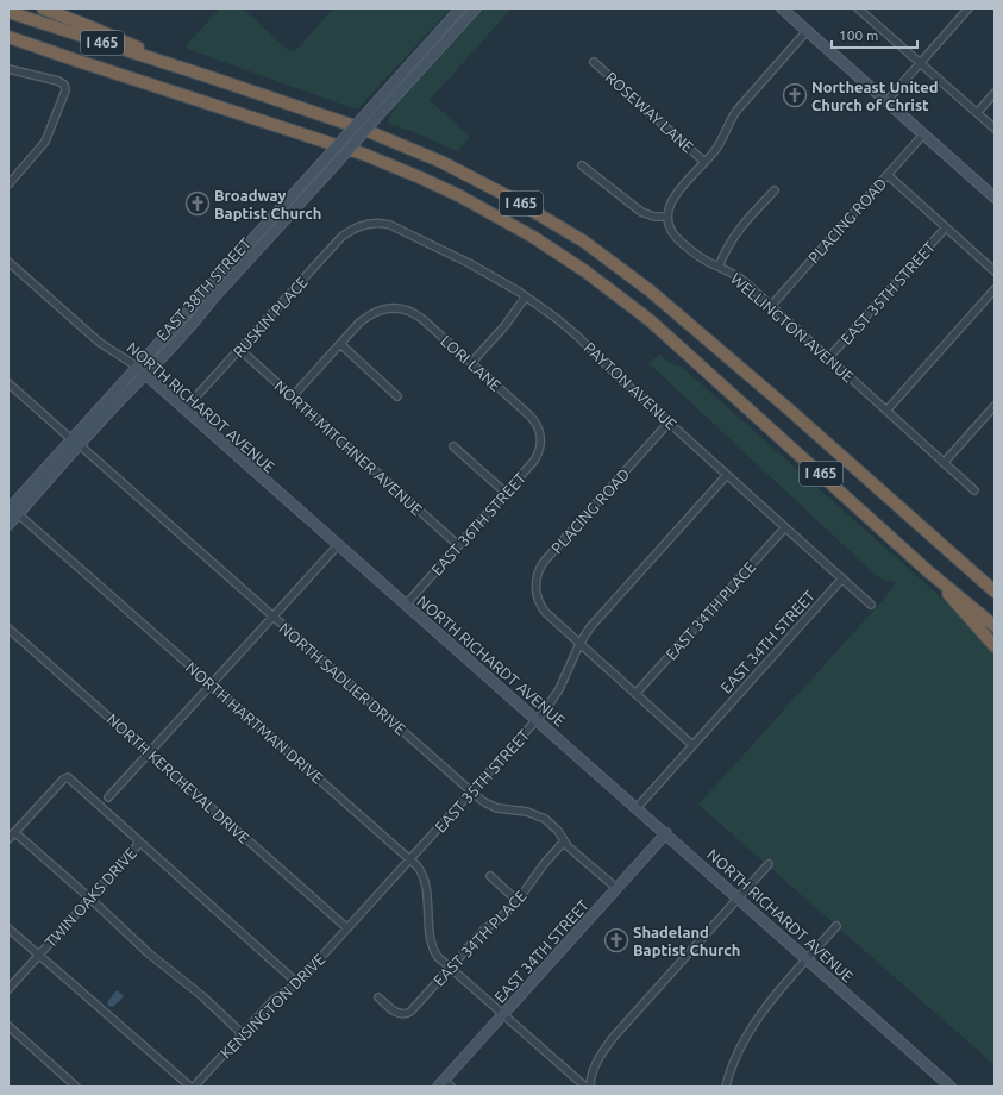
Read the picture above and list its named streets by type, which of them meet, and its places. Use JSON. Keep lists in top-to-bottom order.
{
  "streets": {
    "highway": ["I 465"],
    "main road": ["EAST 38TH STREET", "NORTH RICHARDT AVENUE", "EAST 34TH STREET"],
    "street": [
      "ROSEWAY LANE",
      "PLACING ROAD",
      "EAST 35TH STREET",
      "RUSKIN PLACE",
      "WELLINGTON AVENUE",
      "LORI LANE",
      "PAYTON AVENUE",
      "NORTH MITCHNER AVENUE",
      "EAST 36TH STREET",
      "EAST 34TH PLACE",
      "NORTH SADLIER DRIVE",
      "NORTH HARTMAN DRIVE",
      "NORTH KERCHEVAL DRIVE",
      "TWIN OAKS DRIVE",
      "KENSINGTON DRIVE"
    ]
  },
  "crossings": [
    ["PLACING ROAD", "EAST 35TH STREET"],
    ["PLACING ROAD", "WELLINGTON AVENUE"],
    ["PLACING ROAD", "PAYTON AVENUE"],
    ["EAST 38TH STREET", "NORTH RICHARDT AVENUE"],
    ["EAST 38TH STREET", "NORTH SADLIER DRIVE"],
    ["EAST 38TH STREET", "NORTH HARTMAN DRIVE"],
    ["EAST 35TH STREET", "WELLINGTON AVENUE"],
    ["EAST 35TH STREET", "PAYTON AVENUE"],
    ["EAST 35TH STREET", "NORTH RICHARDT AVENUE"],
    ["EAST 35TH STREET", "NORTH SADLIER DRIVE"],
    ["EAST 35TH STREET", "NORTH HARTMAN DRIVE"],
    ["EAST 35TH STREET", "NORTH KERCHEVAL DRIVE"],
    ["EAST 35TH STREET", "KENSINGTON DRIVE"],
    ["RUSKIN PLACE", "PAYTON AVENUE"],
    ["RUSKIN PLACE", "NORTH RICHARDT AVENUE"],
    ["RUSKIN PLACE", "NORTH MITCHNER AVENUE"],
    ["LORI LANE", "EAST 36TH STREET"],
    ["PAYTON AVENUE", "EAST 34TH PLACE"],
    ["PAYTON AVENUE", "EAST 34TH STREET"],
    ["NORTH RICHARDT AVENUE", "EAST 36TH STREET"],
    ["NORTH RICHARDT AVENUE", "EAST 34TH STREET"],
    ["NORTH MITCHNER AVENUE", "EAST 36TH STREET"],
    ["EAST 34TH PLACE", "NORTH SADLIER DRIVE"],
    ["EAST 34TH PLACE", "NORTH HARTMAN DRIVE"],
    ["EAST 34TH STREET", "NORTH SADLIER DRIVE"],
    ["EAST 34TH STREET", "NORTH HARTMAN DRIVE"]
  ],
  "places": {
    "church": ["Northeast United Church of Christ", "Broadway Baptist Church", "Shadeland Baptist Church"]
  },
  "scale_bar": "100 m"
}
